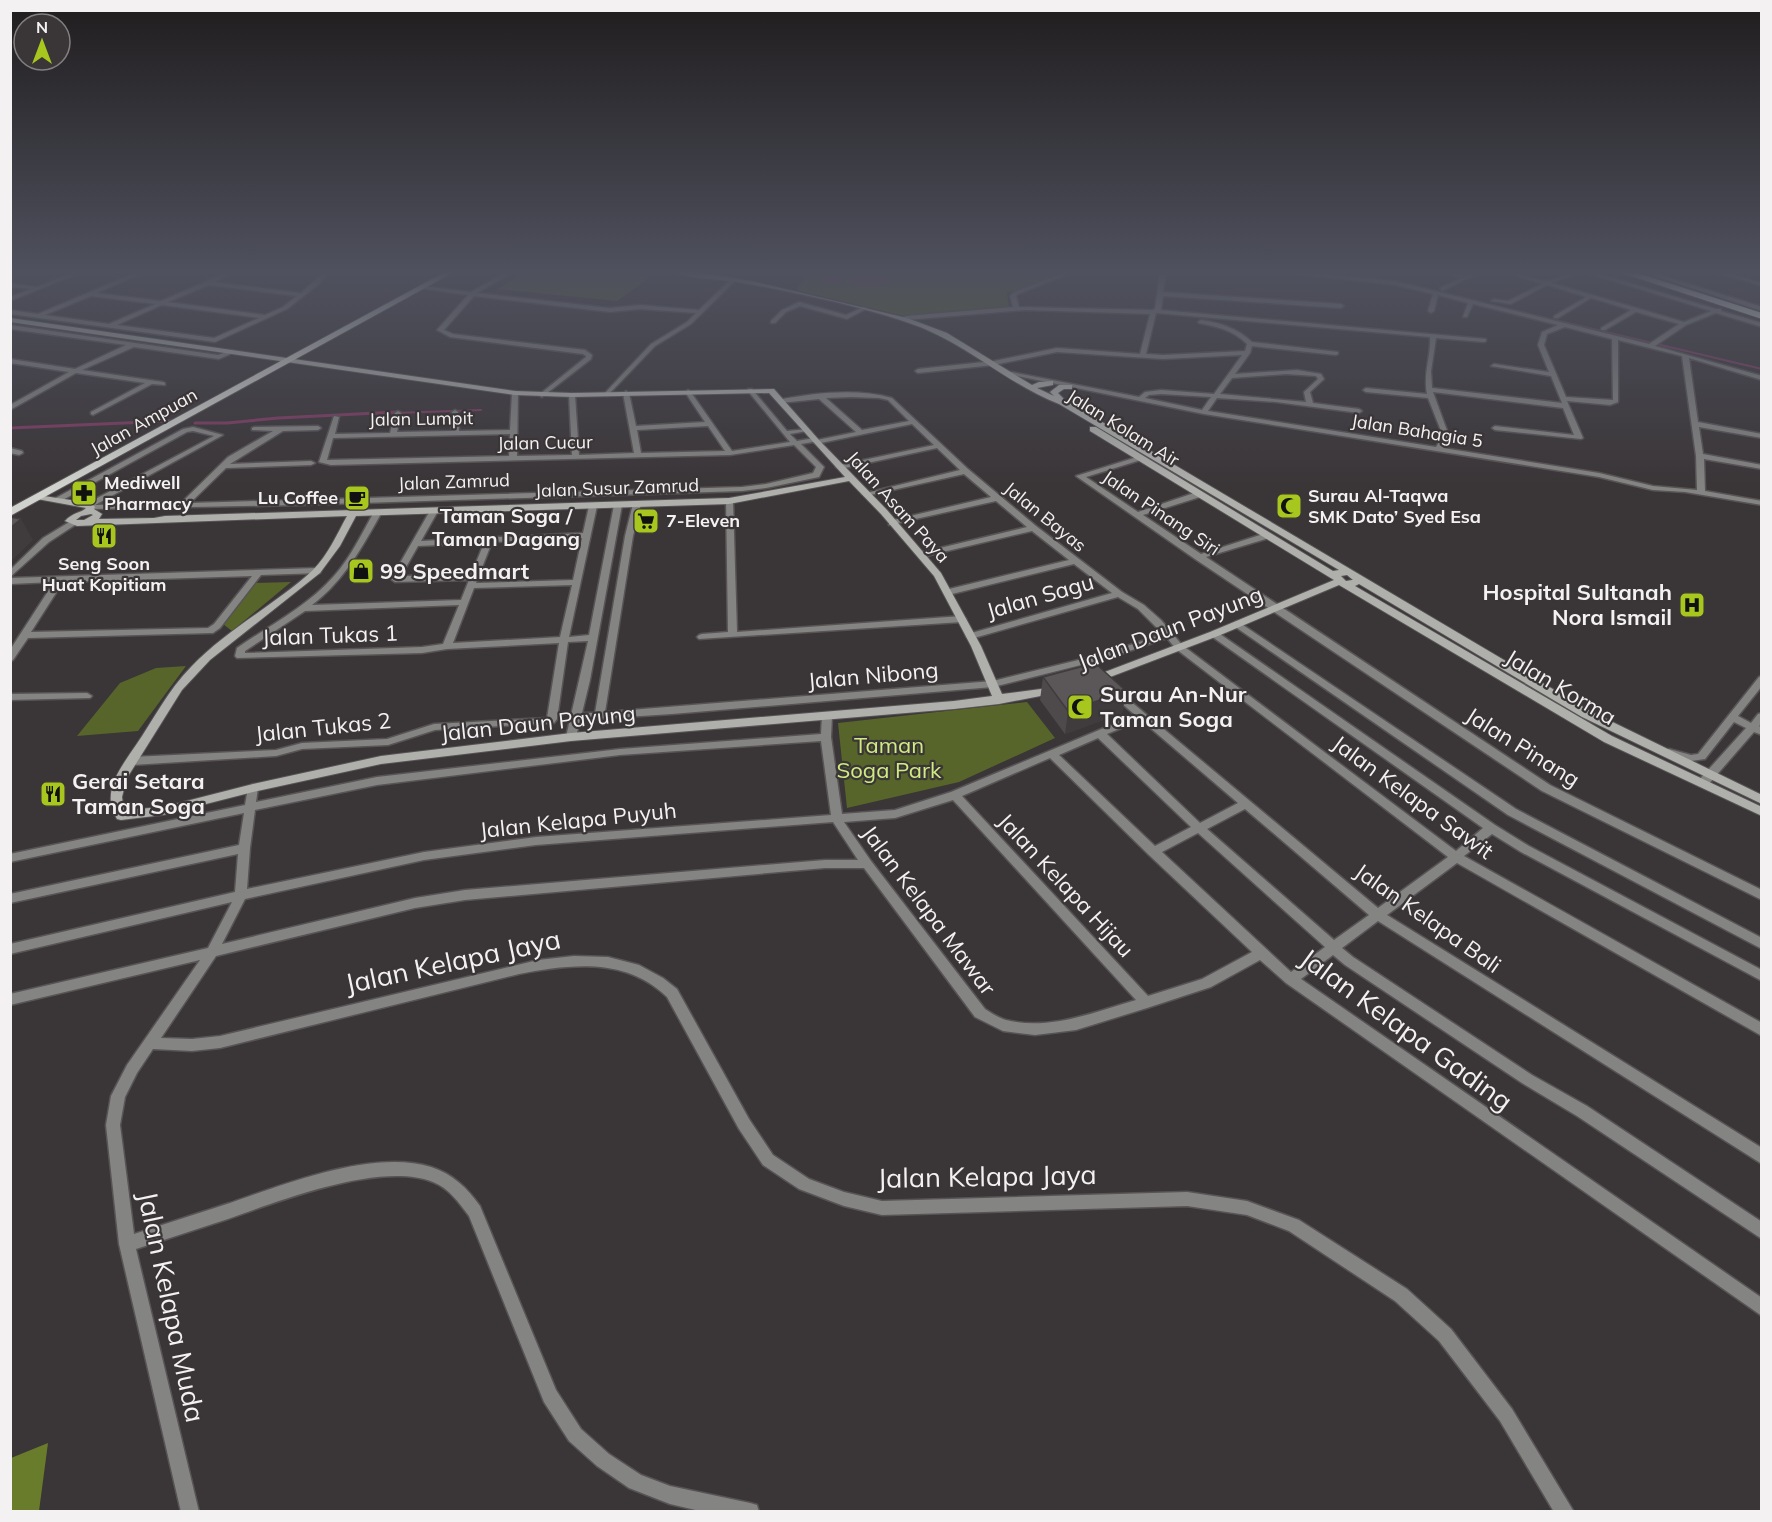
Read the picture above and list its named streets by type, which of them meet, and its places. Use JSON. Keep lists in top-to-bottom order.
{
  "streets": {
    "main road": ["Jalan Ampuan"],
    "street": [
      "Jalan Lumpit",
      "Jalan Kolam Air",
      "Jalan Bahagia 5",
      "Jalan Cucur",
      "Jalan Zamrud",
      "Jalan Susur Zamrud",
      "Jalan Asam Paya",
      "Jalan Pinang Siri",
      "Jalan Bayas",
      "Jalan Sagu",
      "Jalan Daun Payung",
      "Jalan Tukas 1",
      "Jalan Nibong",
      "Jalan Korma",
      "Jalan Tukas 2",
      "Jalan Pinang",
      "Jalan Kelapa Sawit",
      "Jalan Kelapa Puyuh",
      "Jalan Kelapa Hijau",
      "Jalan Kelapa Mawar",
      "Jalan Kelapa Bali",
      "Jalan Kelapa Jaya",
      "Jalan Kelapa Gading",
      "Jalan Kelapa Muda"
    ]
  },
  "crossings": [
    ["Jalan Lumpit", "Jalan Cucur"],
    ["Jalan Ampuan", "Jalan Zamrud"],
    ["Jalan Kolam Air", "Jalan Pinang Siri"],
    ["Jalan Kolam Air", "Jalan Daun Payung"],
    ["Jalan Kolam Air", "Jalan Korma"],
    ["Jalan Cucur", "Jalan Zamrud"],
    ["Jalan Cucur", "Jalan Asam Paya"],
    ["Jalan Cucur", "Jalan Bayas"],
    ["Jalan Susur Zamrud", "Jalan Asam Paya"],
    ["Jalan Susur Zamrud", "Jalan Daun Payung"],
    ["Jalan Susur Zamrud", "Jalan Tukas 1"],
    ["Jalan Asam Paya", "Jalan Sagu"],
    ["Jalan Asam Paya", "Jalan Daun Payung"],
    ["Jalan Asam Paya", "Jalan Nibong"],
    ["Jalan Pinang Siri", "Jalan Daun Payung"],
    ["Jalan Pinang Siri", "Jalan Pinang"],
    ["Jalan Bayas", "Jalan Sagu"],
    ["Jalan Bayas", "Jalan Daun Payung"],
    ["Jalan Bayas", "Jalan Nibong"],
    ["Jalan Bayas", "Jalan Kelapa Sawit"],
    ["Jalan Daun Payung", "Jalan Korma"],
    ["Jalan Daun Payung", "Jalan Tukas 2"],
    ["Jalan Daun Payung", "Jalan Pinang"],
    ["Jalan Daun Payung", "Jalan Kelapa Sawit"],
    ["Jalan Daun Payung", "Jalan Kelapa Mawar"],
    ["Jalan Daun Payung", "Jalan Kelapa Bali"],
    ["Jalan Daun Payung", "Jalan Kelapa Muda"],
    ["Jalan Tukas 1", "Jalan Tukas 2"],
    ["Jalan Kelapa Puyuh", "Jalan Kelapa Hijau"],
    ["Jalan Kelapa Puyuh", "Jalan Kelapa Mawar"],
    ["Jalan Kelapa Puyuh", "Jalan Kelapa Bali"],
    ["Jalan Kelapa Puyuh", "Jalan Kelapa Gading"],
    ["Jalan Kelapa Puyuh", "Jalan Kelapa Muda"],
    ["Jalan Kelapa Hijau", "Jalan Kelapa Mawar"],
    ["Jalan Kelapa Mawar", "Jalan Kelapa Gading"],
    ["Jalan Kelapa Jaya", "Jalan Kelapa Muda"]
  ],
  "districts": ["Taman Soga / Taman Dagang"],
  "parks": ["Taman Soga Park"],
  "places": {
    "pharmacy": ["Mediwell Pharmacy"],
    "cafe": ["Lu Coffee"],
    "mosque": ["Surau Al-Taqwa SMK Dato’ Syed Esa", "Surau An-Nur Taman Soga"],
    "supermarket": ["7-Eleven"],
    "restaurant": ["Seng Soon Huat Kopitiam", "Gerai Setara Taman Soga"],
    "shop": ["99 Speedmart"],
    "hospital": ["Hospital Sultanah Nora Ismail"]
  },
  "north": "top"
}
